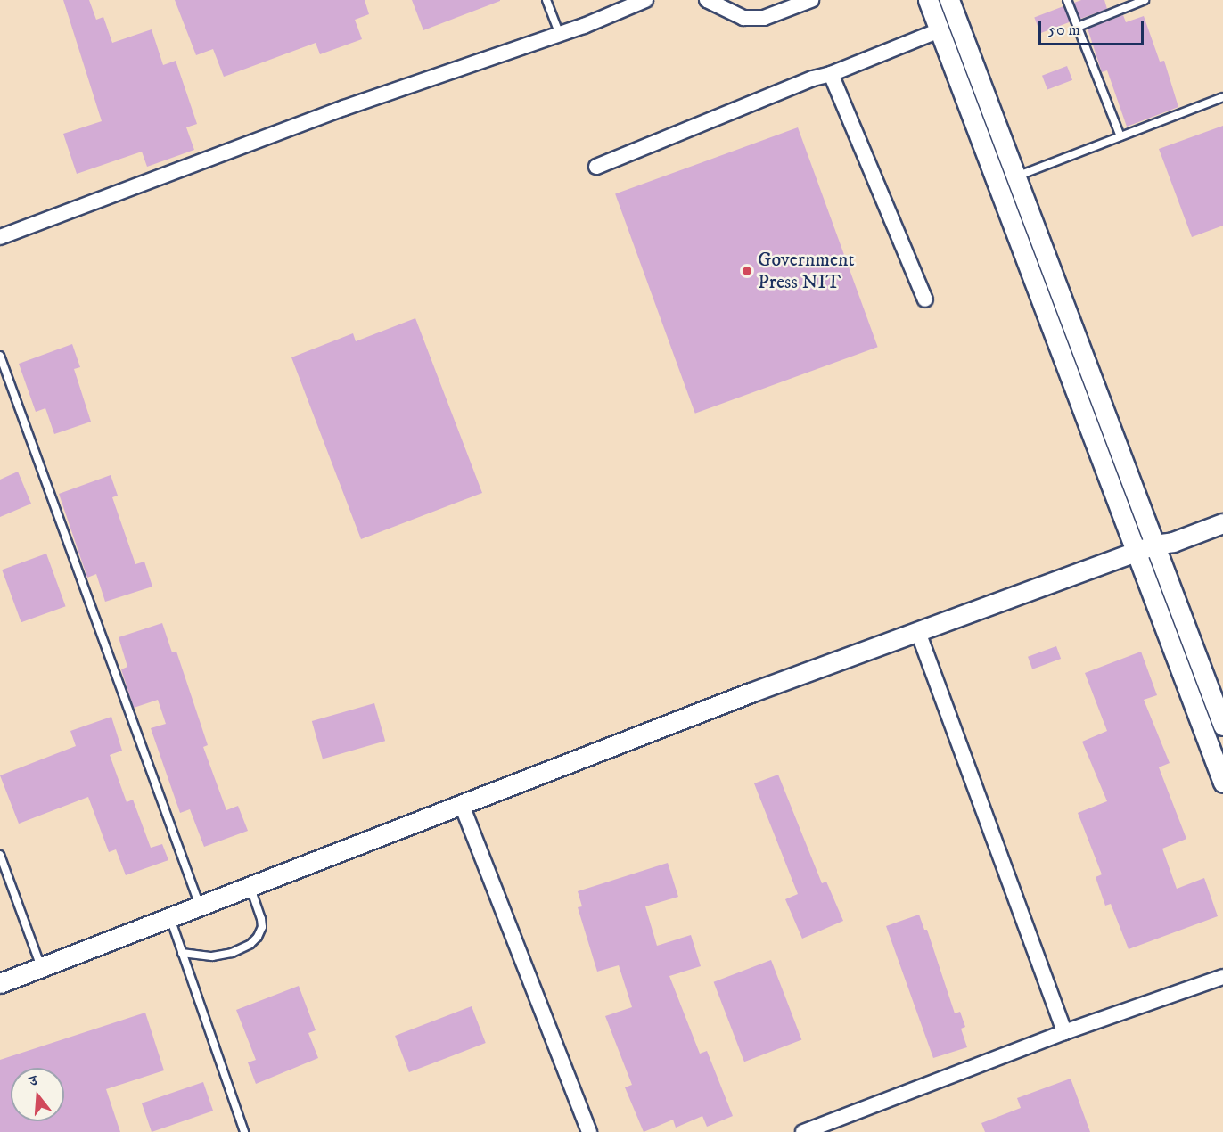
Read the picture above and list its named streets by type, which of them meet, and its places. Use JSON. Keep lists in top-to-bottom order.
{
  "places": ["Government Press NIT"],
  "scale_bar": "50 m",
  "north": "top"
}
